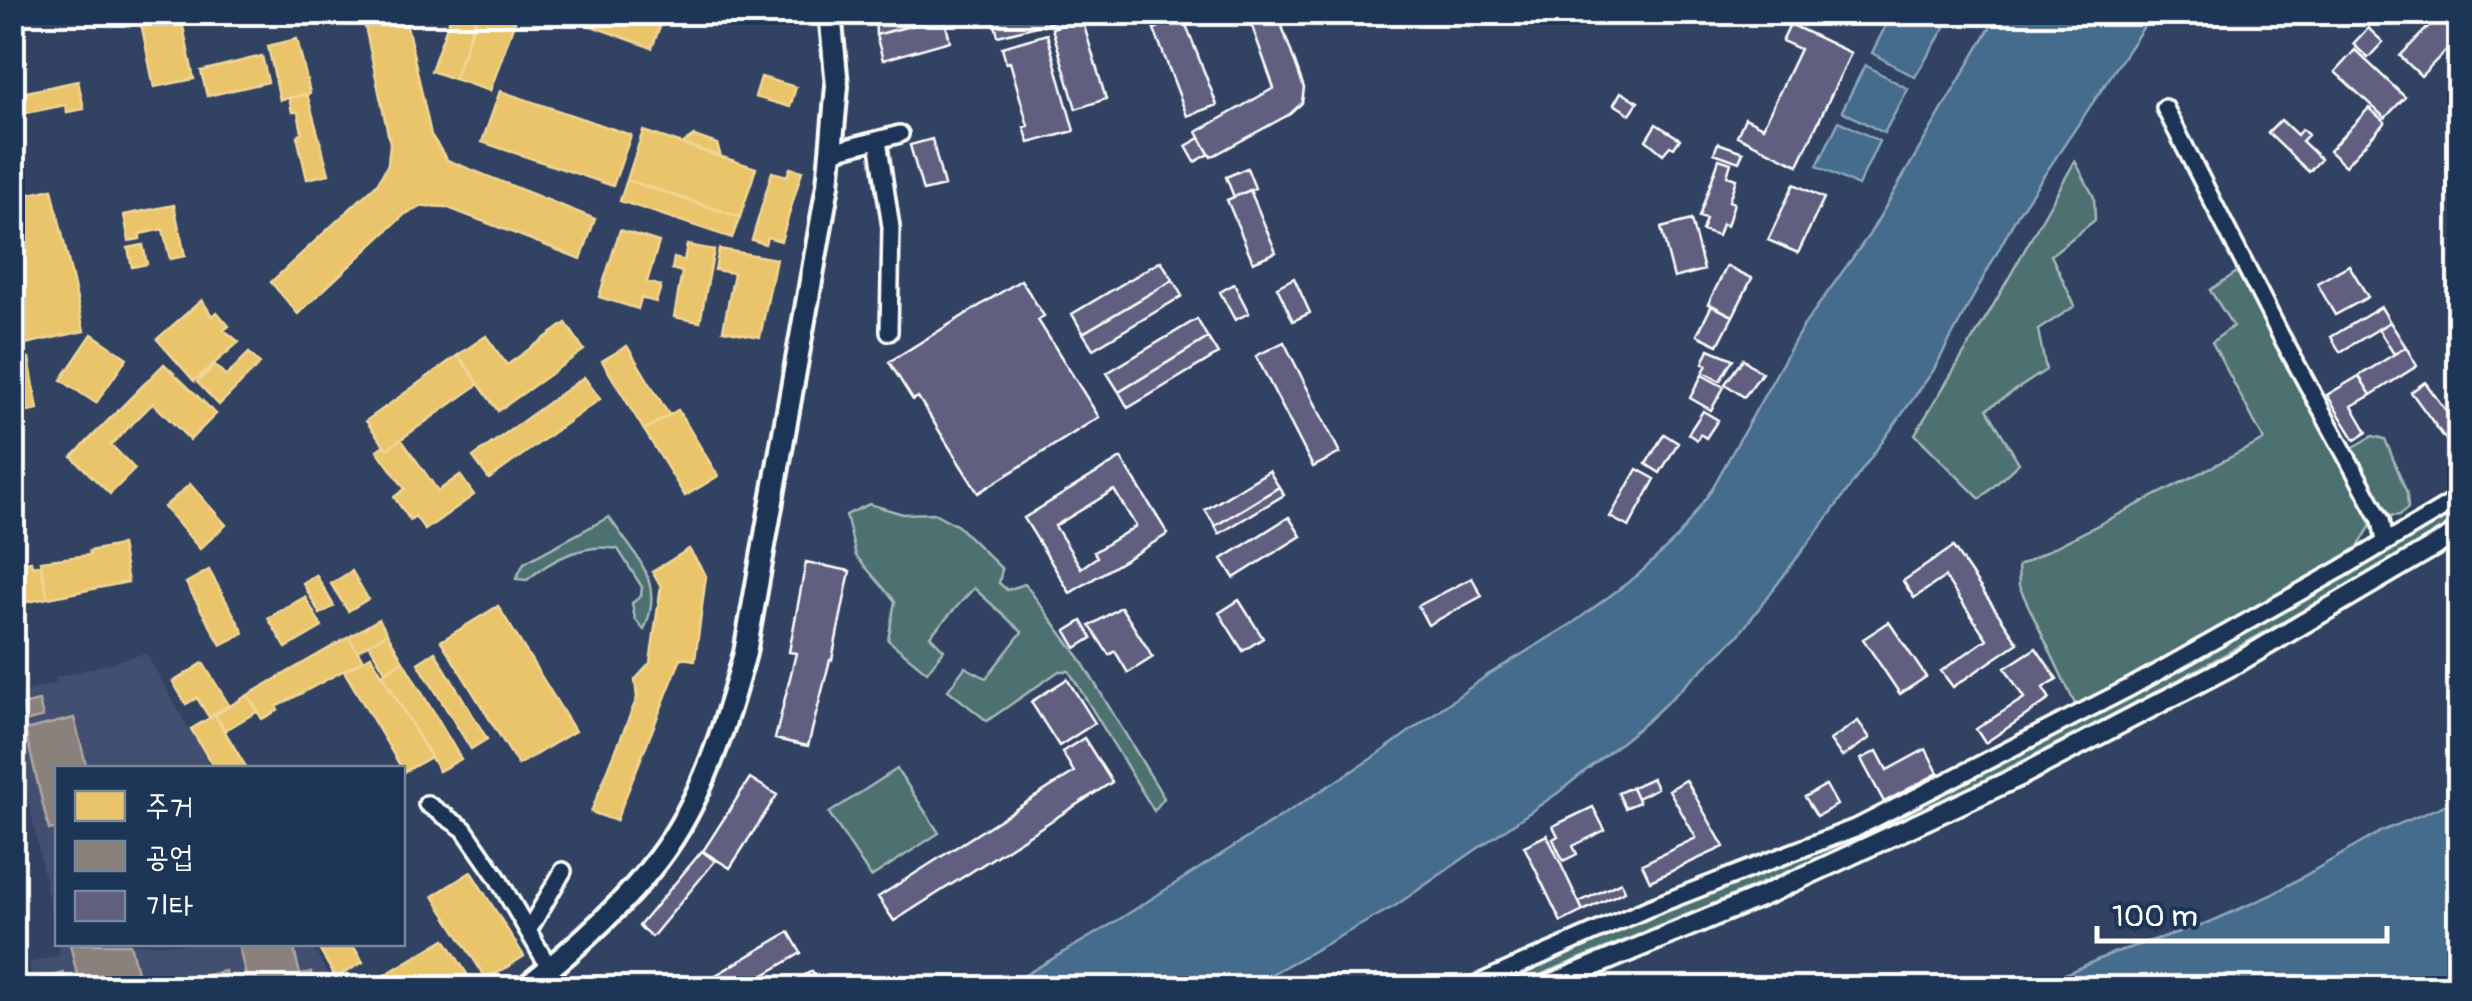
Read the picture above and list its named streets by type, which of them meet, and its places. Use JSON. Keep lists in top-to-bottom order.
{
  "legend": ["주거", "공업", "기타"],
  "scale_bar": "100 m"
}
